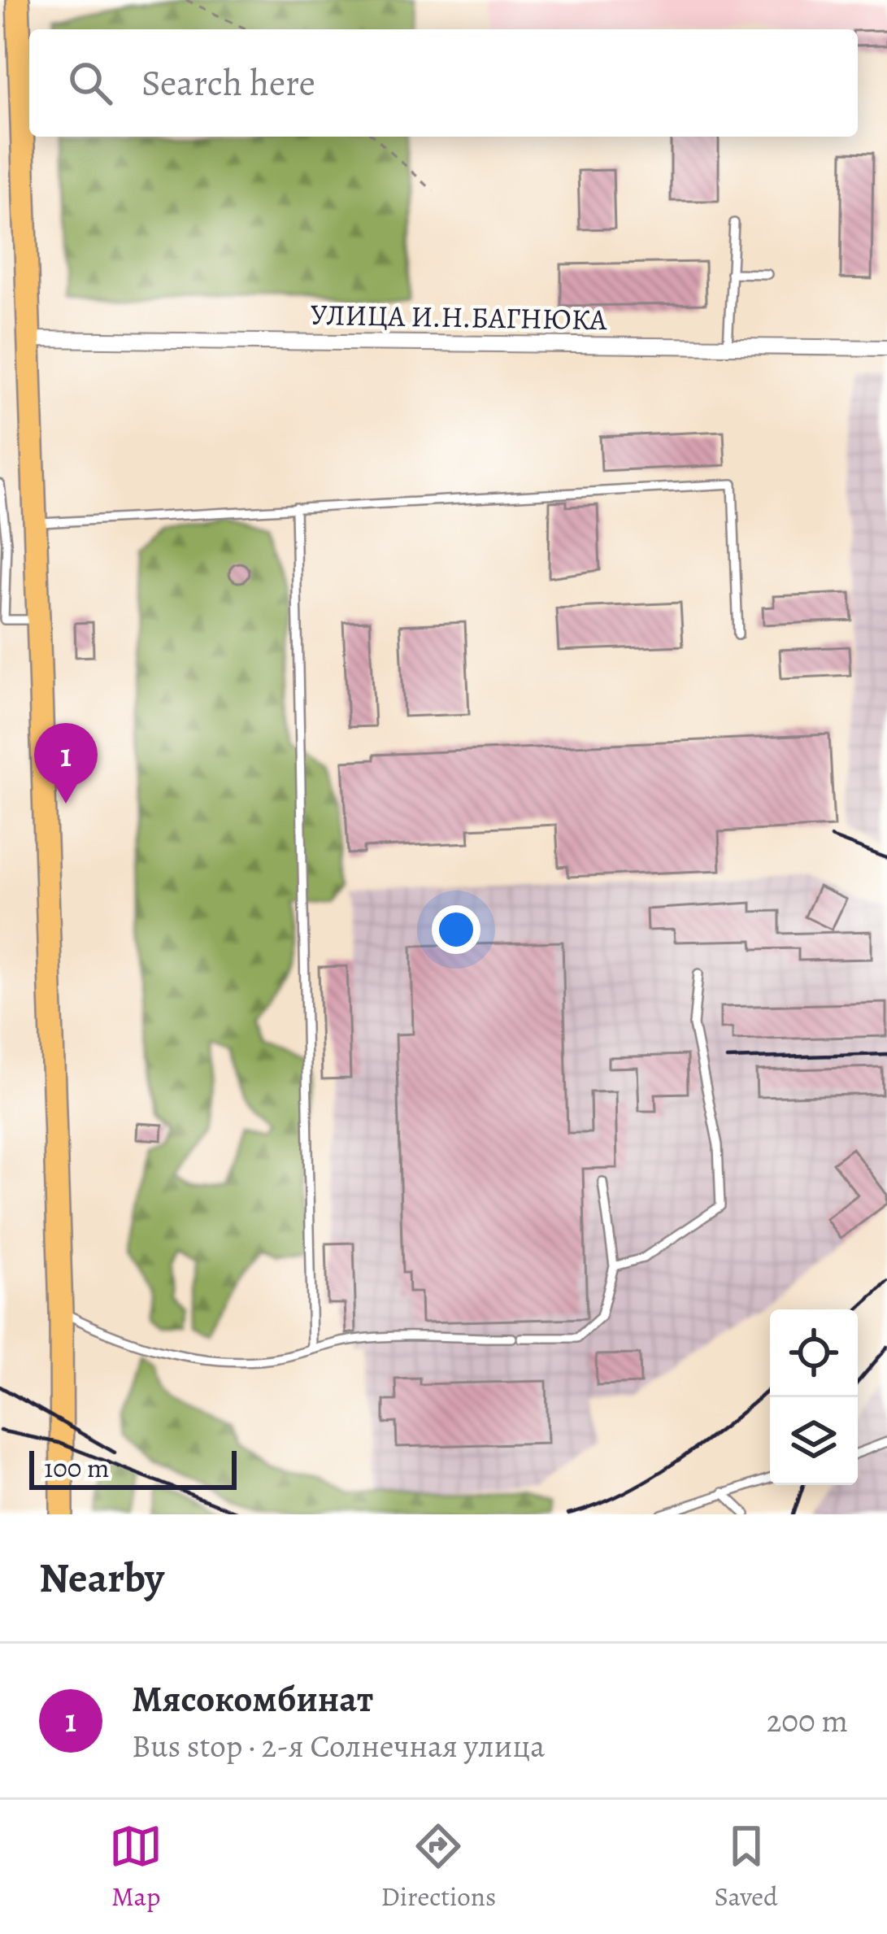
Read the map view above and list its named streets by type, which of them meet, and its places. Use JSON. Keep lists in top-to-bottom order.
{
  "streets": {
    "street": ["УЛИЦА И.Н.БАГНЮКА"]
  },
  "scale_bar": "100 m",
  "page": {
    "search": "Search here",
    "pins": "1",
    "scale": "100 m",
    "heading": "Nearby",
    "list": [
      {
        "mark": "1",
        "name": "Мясокомбинат",
        "note": "Bus stop · 2-я Солнечная улица",
        "value": "200 m"
      }
    ],
    "nav": ["Map", "Directions", "Saved"]
  }
}
